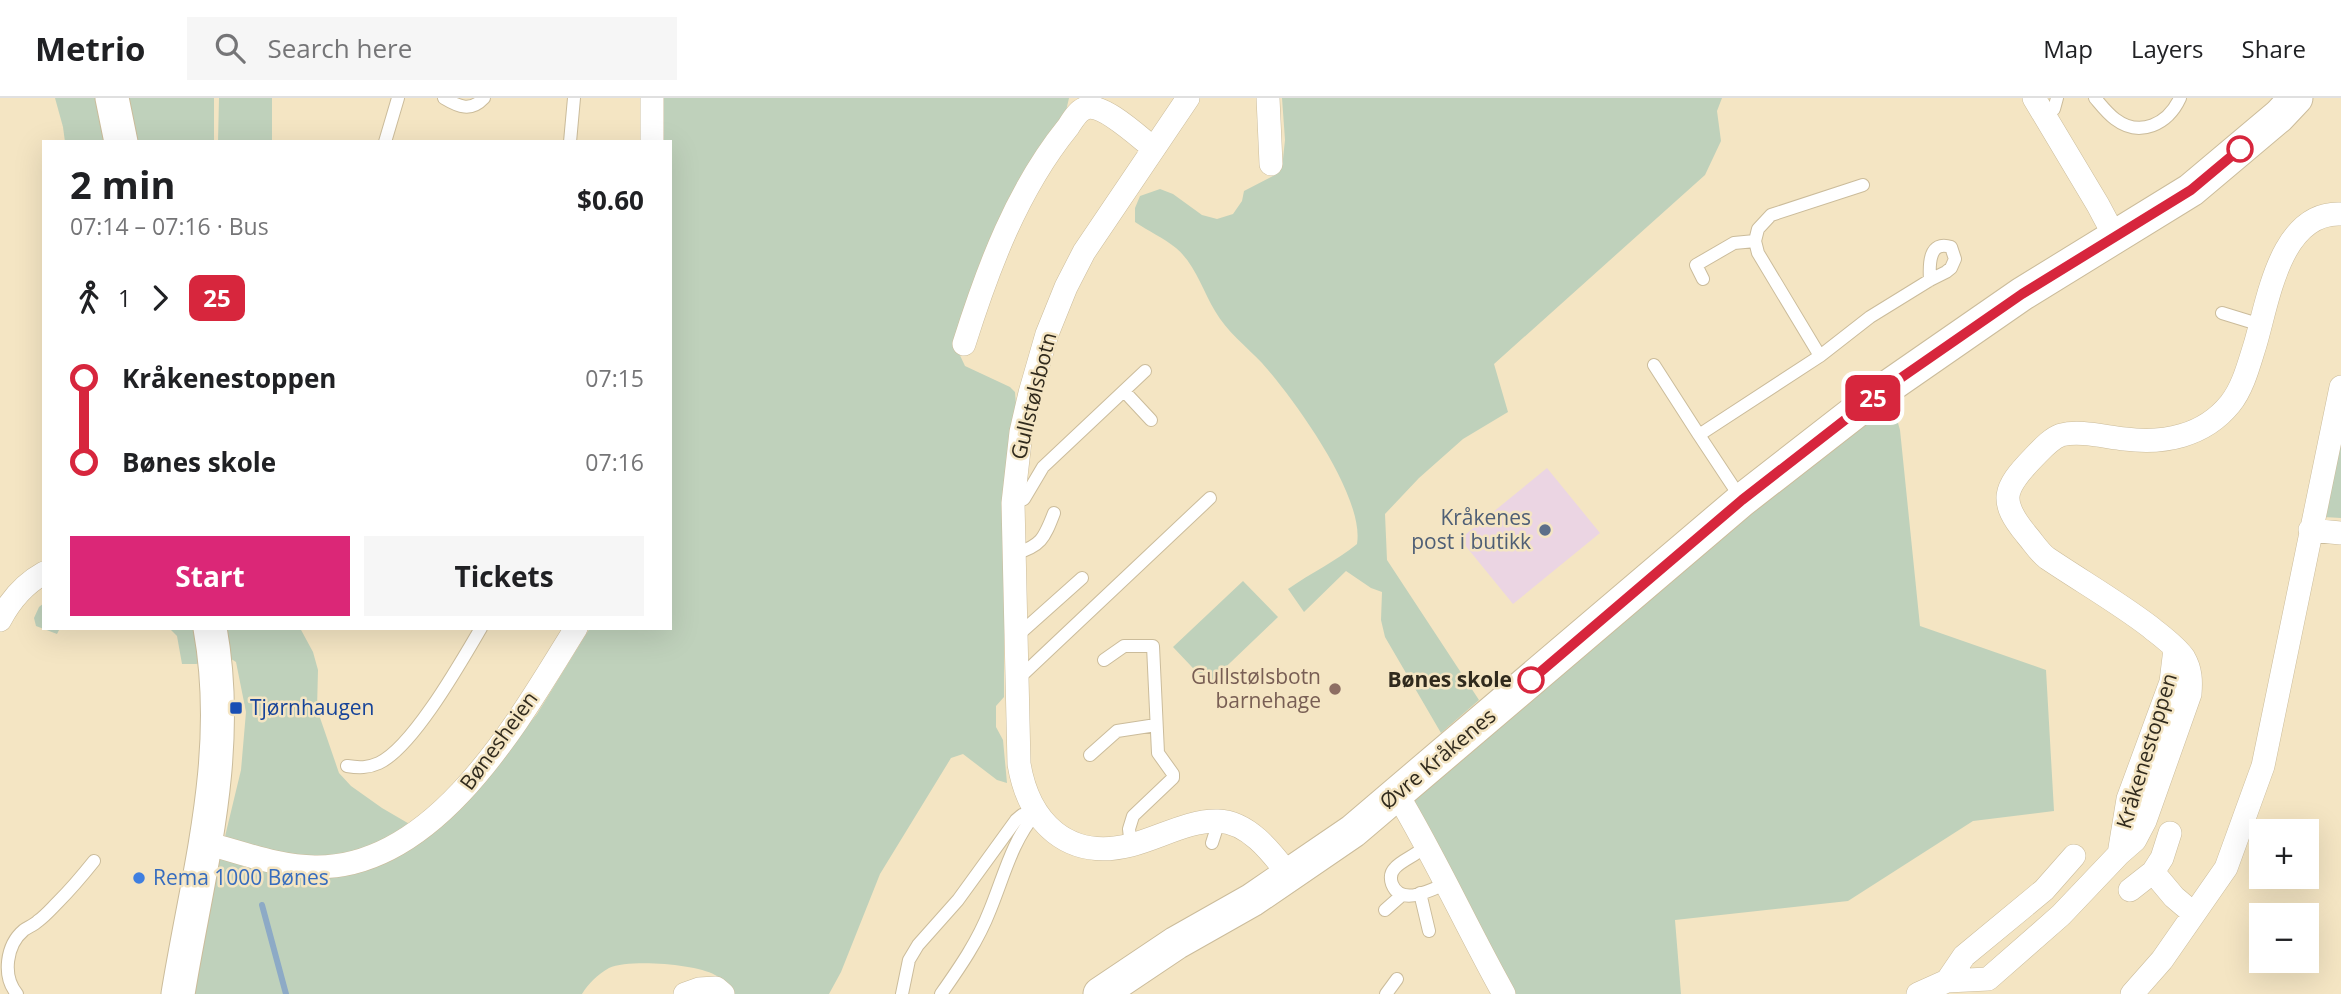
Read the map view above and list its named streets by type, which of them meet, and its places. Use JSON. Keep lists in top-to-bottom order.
{
  "streets": {
    "main road": ["Øvre Kråkenes"],
    "street": ["Gullstølsbotn", "Bønesheien", "Kråkenestoppen"]
  },
  "crossings": [
    ["Gullstølsbotn", "Øvre Kråkenes"]
  ],
  "places": {
    "other": [
      "Kråkenes post i butikk",
      "Bønes skole",
      "Gullstølsbotn barnehage",
      "Rema 1000 Bønes"
    ],
    "transit": ["Tjørnhaugen"]
  },
  "lines": ["bus line 25"],
  "page": {
    "header": "Metrio",
    "search": "Search here",
    "nav": ["Map", "Layers", "Share"],
    "on_map": "25",
    "heading": ["2 min", "07:14 – 07:16 · Bus", "$0.60"],
    "legs": ["1", "25"],
    "list": [
      {
        "name": "Kråkenestoppen",
        "value": "07:15"
      },
      {
        "name": "Bønes skole",
        "value": "07:16"
      }
    ],
    "buttons": ["Start", "Tickets"],
    "map_buttons": ["+", "−"]
  }
}
